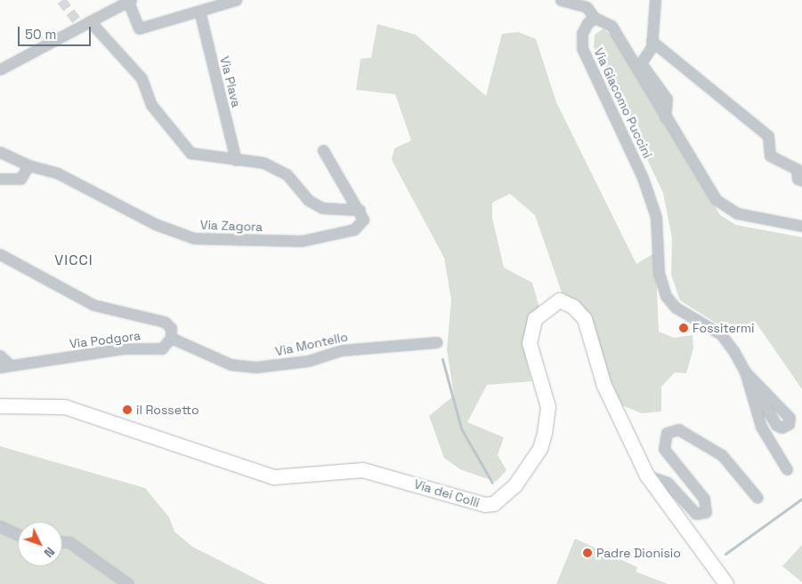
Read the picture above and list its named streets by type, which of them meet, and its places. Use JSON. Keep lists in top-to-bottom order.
{
  "streets": {
    "street": [
      "Via Plava",
      "Via Giacomo Puccini",
      "Via Zagora",
      "Via Podgora",
      "Via Montello",
      "Via dei Colli"
    ]
  },
  "crossings": [
    ["Via Podgora", "Via Montello"]
  ],
  "districts": ["VICCI"],
  "places": ["Fossitermi", "il Rossetto", "Padre Dionisio"],
  "scale_bar": "50 m",
  "north": "bottom right"
}
